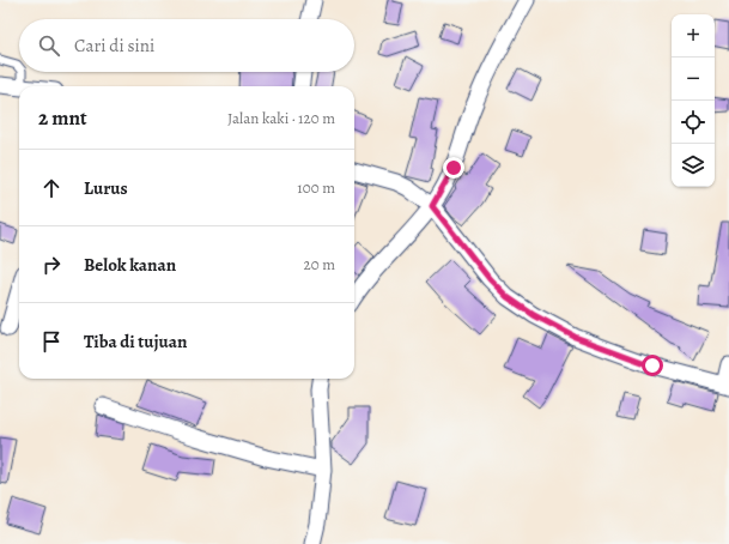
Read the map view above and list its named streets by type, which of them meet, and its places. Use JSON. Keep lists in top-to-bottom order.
{
  "page": {
    "map_buttons": ["+", "−"],
    "search": "Cari di sini",
    "heading": ["2 mnt", "Jalan kaki · 120 m"],
    "list": [
      ["Lurus", "100 m"],
      ["Belok kanan", "20 m"],
      "Tiba di tujuan"
    ]
  }
}
